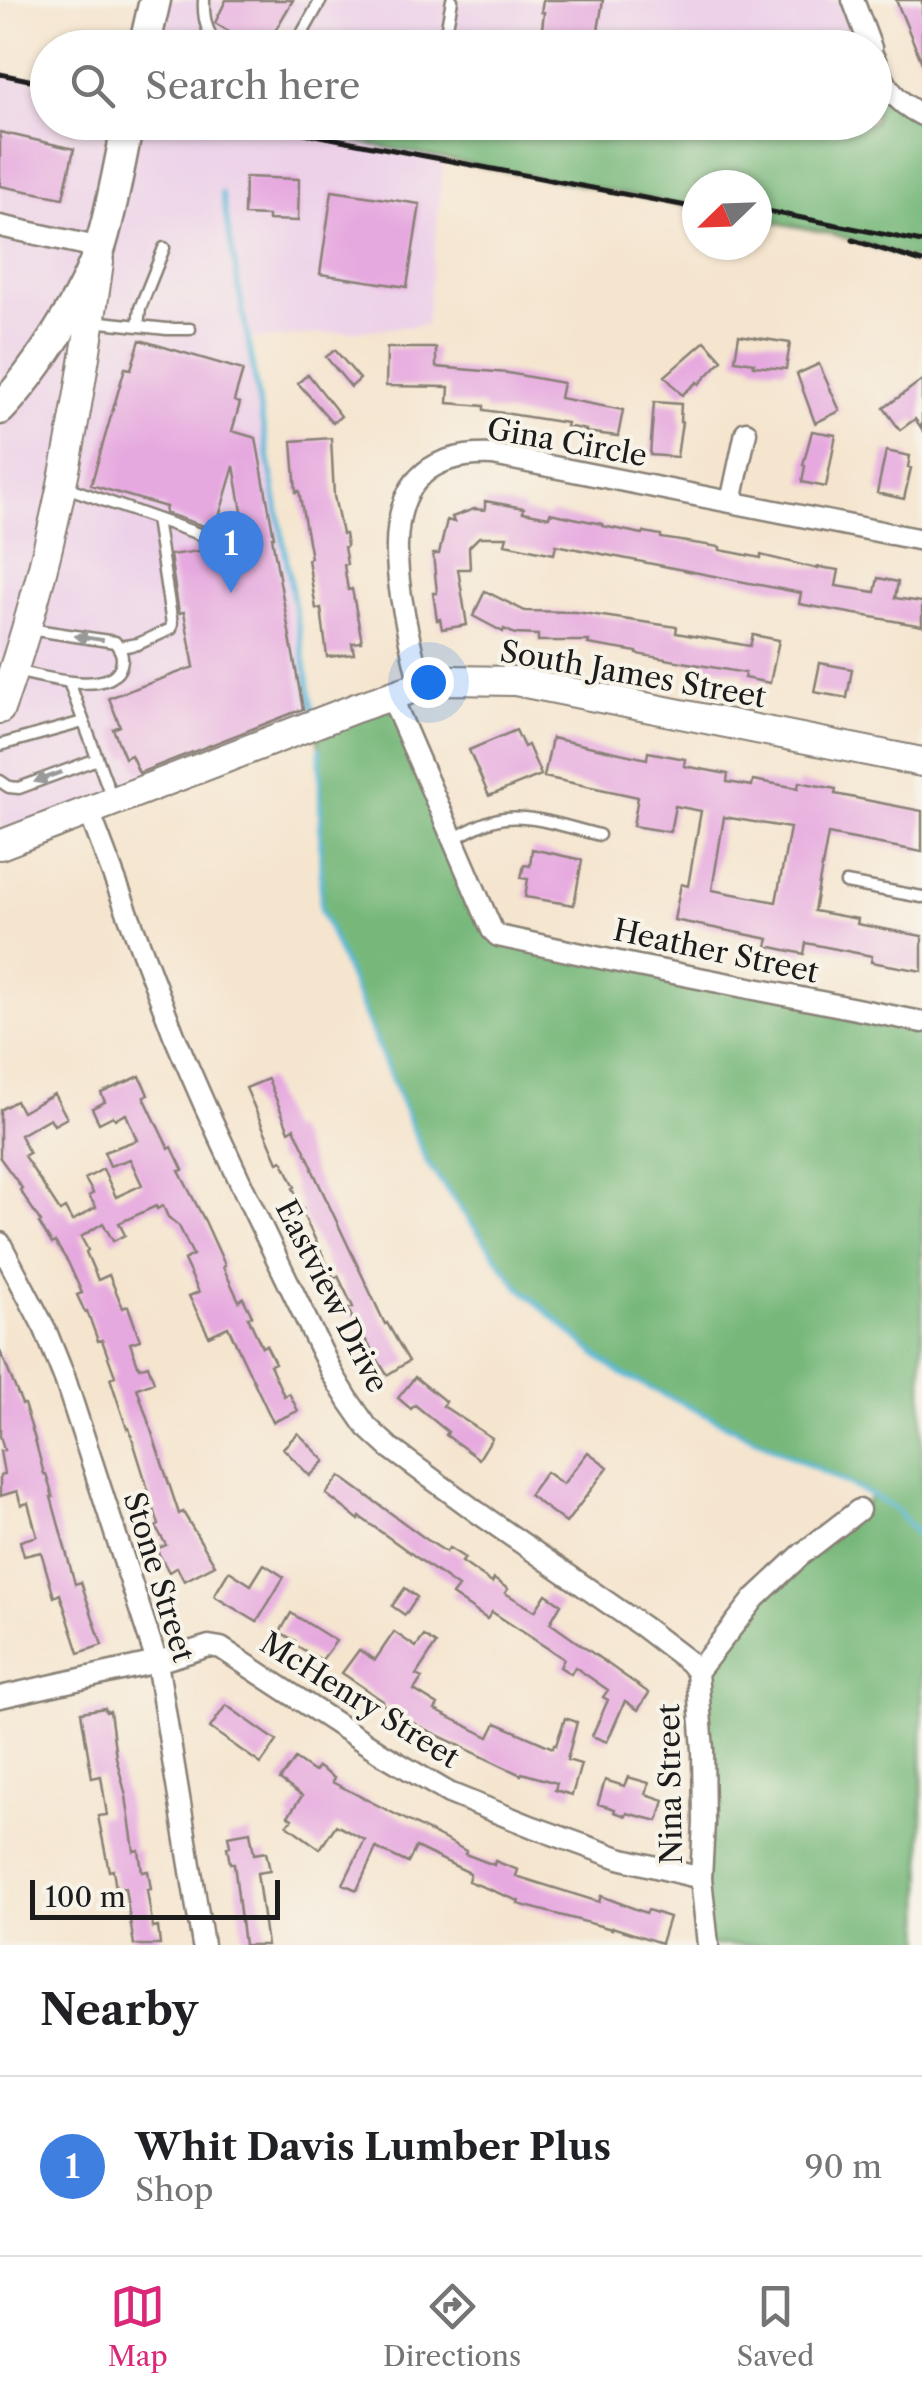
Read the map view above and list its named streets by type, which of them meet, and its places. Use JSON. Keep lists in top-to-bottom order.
{
  "streets": {
    "street": [
      "Gina Circle",
      "South James Street",
      "Heather Street",
      "Eastview Drive",
      "Stone Street",
      "McHenry Street",
      "Nina Street"
    ]
  },
  "crossings": [
    ["Gina Circle", "South James Street"],
    ["South James Street", "Eastview Drive"],
    ["Eastview Drive", "Nina Street"],
    ["Stone Street", "McHenry Street"],
    ["McHenry Street", "Nina Street"]
  ],
  "scale_bar": "100 m",
  "north": "bottom left",
  "page": {
    "search": "Search here",
    "pins": "1",
    "scale": "100 m",
    "heading": "Nearby",
    "list": [
      {
        "mark": "1",
        "name": "Whit Davis Lumber Plus",
        "note": "Shop",
        "value": "90 m"
      }
    ],
    "nav": ["Map", "Directions", "Saved"]
  }
}
